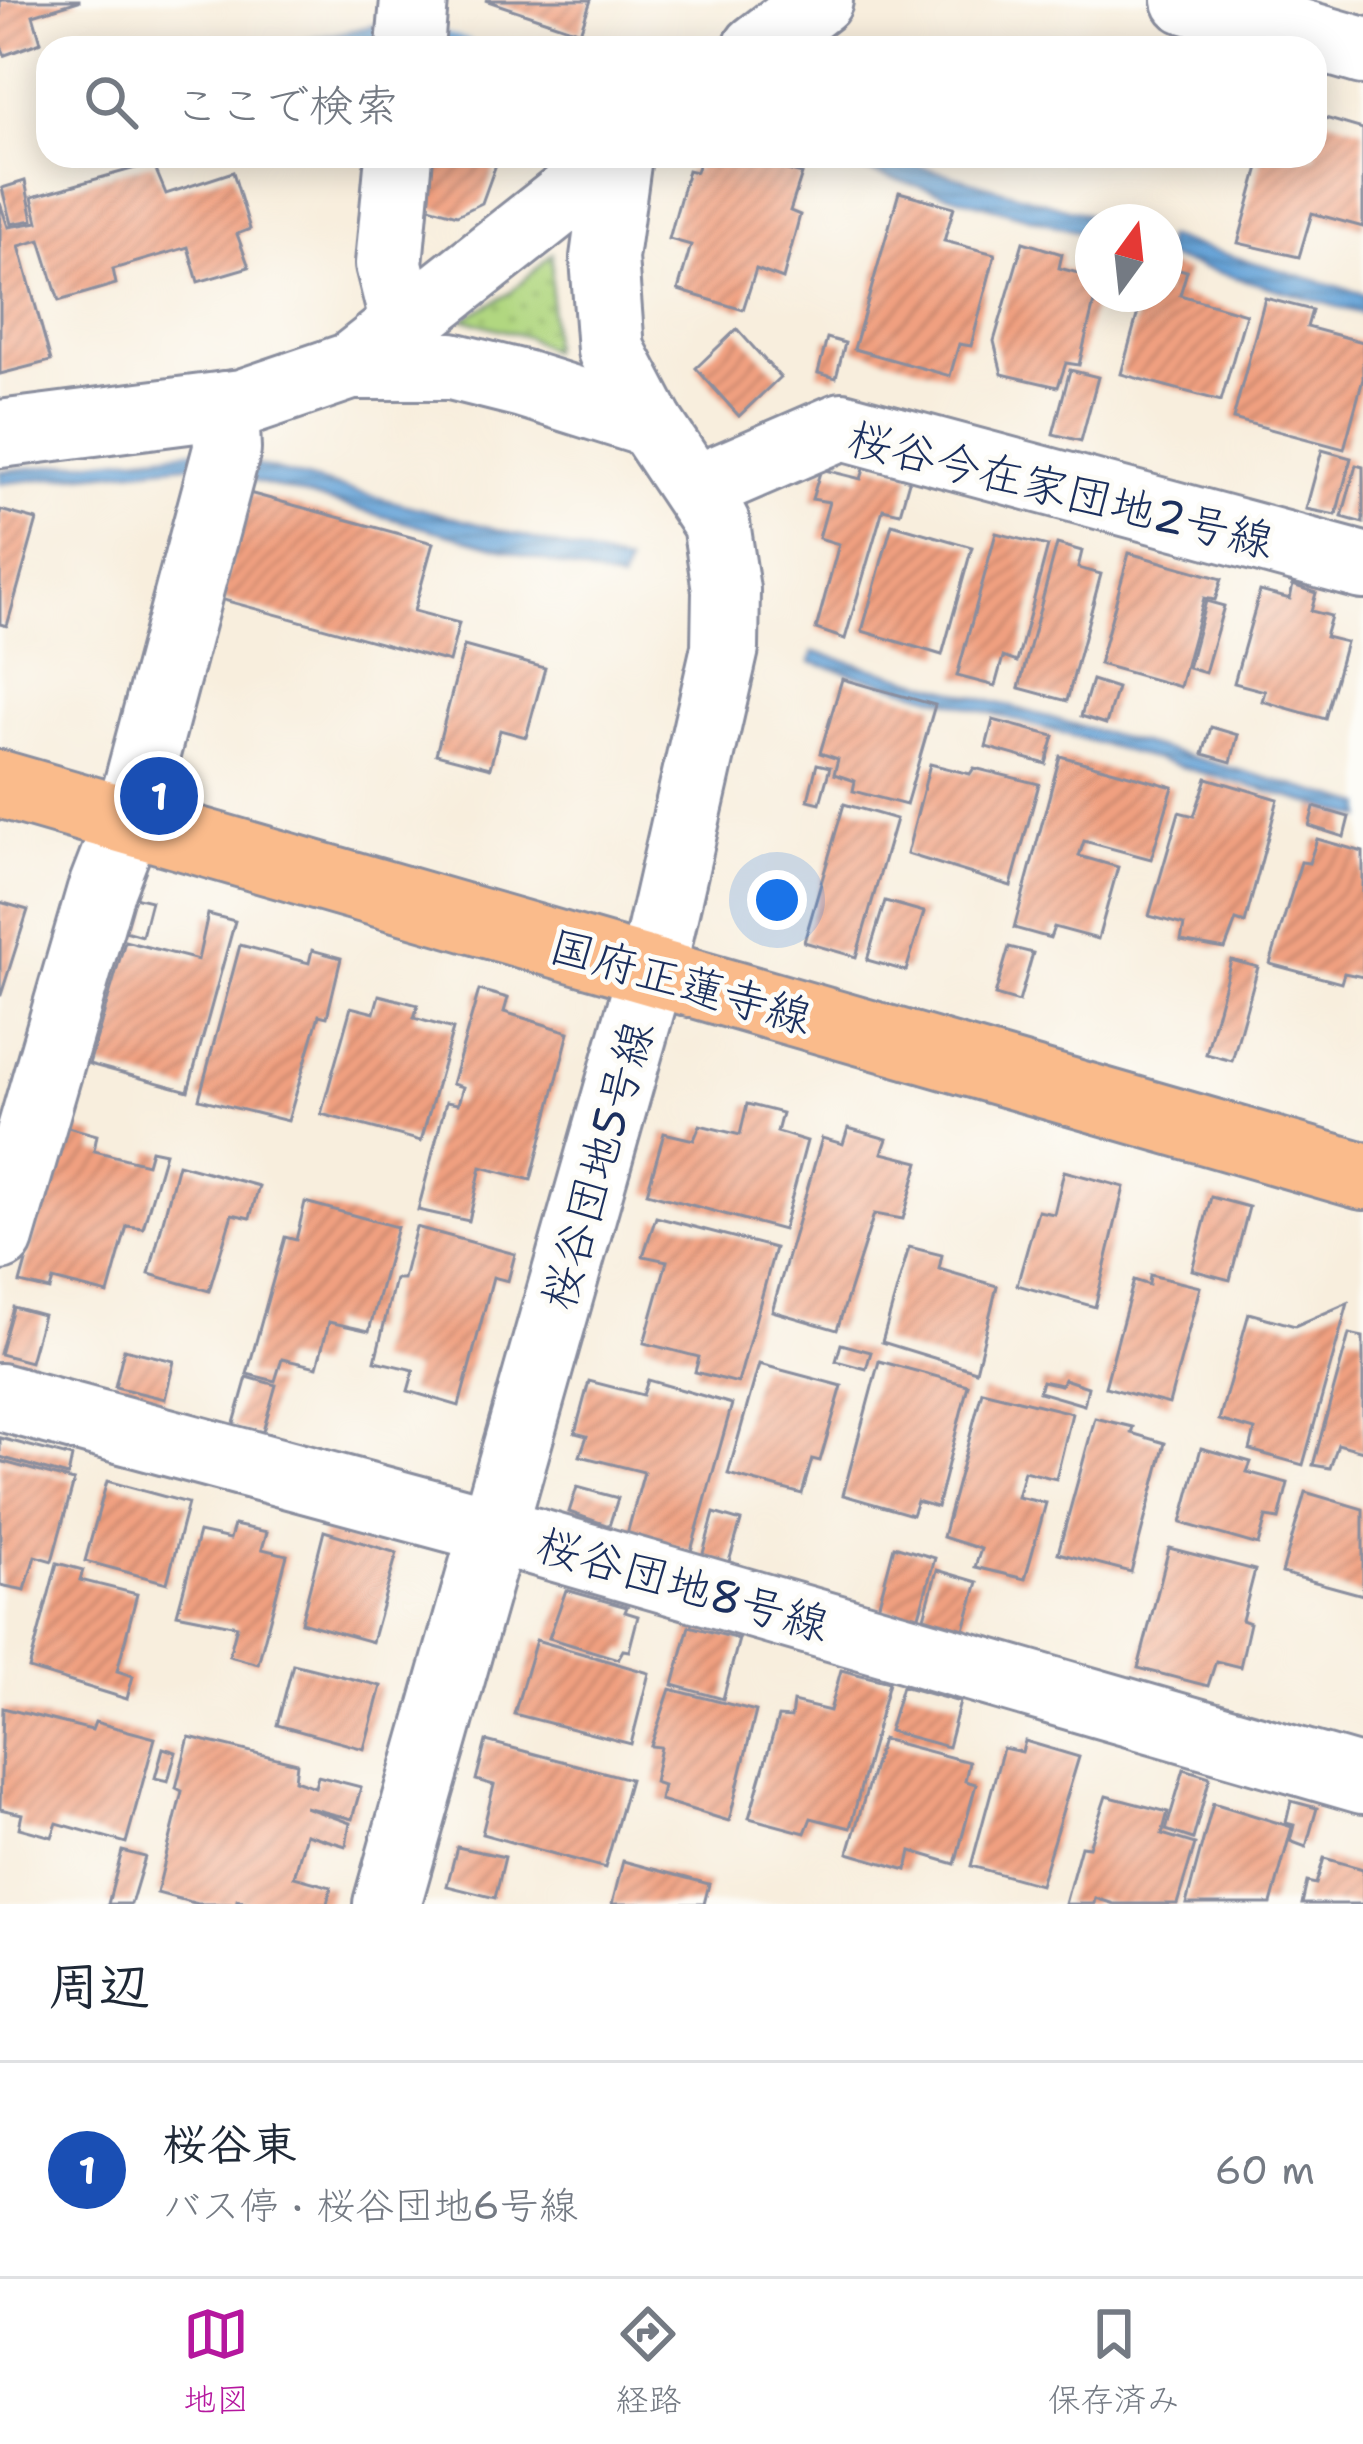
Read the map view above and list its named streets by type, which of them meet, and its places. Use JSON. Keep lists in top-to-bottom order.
{
  "streets": {
    "main road": ["国府正蓮寺線"],
    "street": ["桜谷今在家団地2号線", "桜谷団地5号線", "桜谷団地8号線"]
  },
  "crossings": [
    ["桜谷今在家団地2号線", "桜谷団地5号線"],
    ["国府正蓮寺線", "桜谷団地5号線"],
    ["桜谷団地5号線", "桜谷団地8号線"]
  ],
  "north": "top",
  "page": {
    "search": "ここで検索",
    "pins": "1",
    "heading": "周辺",
    "list": [
      {
        "mark": "1",
        "name": "桜谷東",
        "note": "バス停 · 桜谷団地6号線",
        "value": "60 m"
      }
    ],
    "nav": ["地図", "経路", "保存済み"]
  }
}
